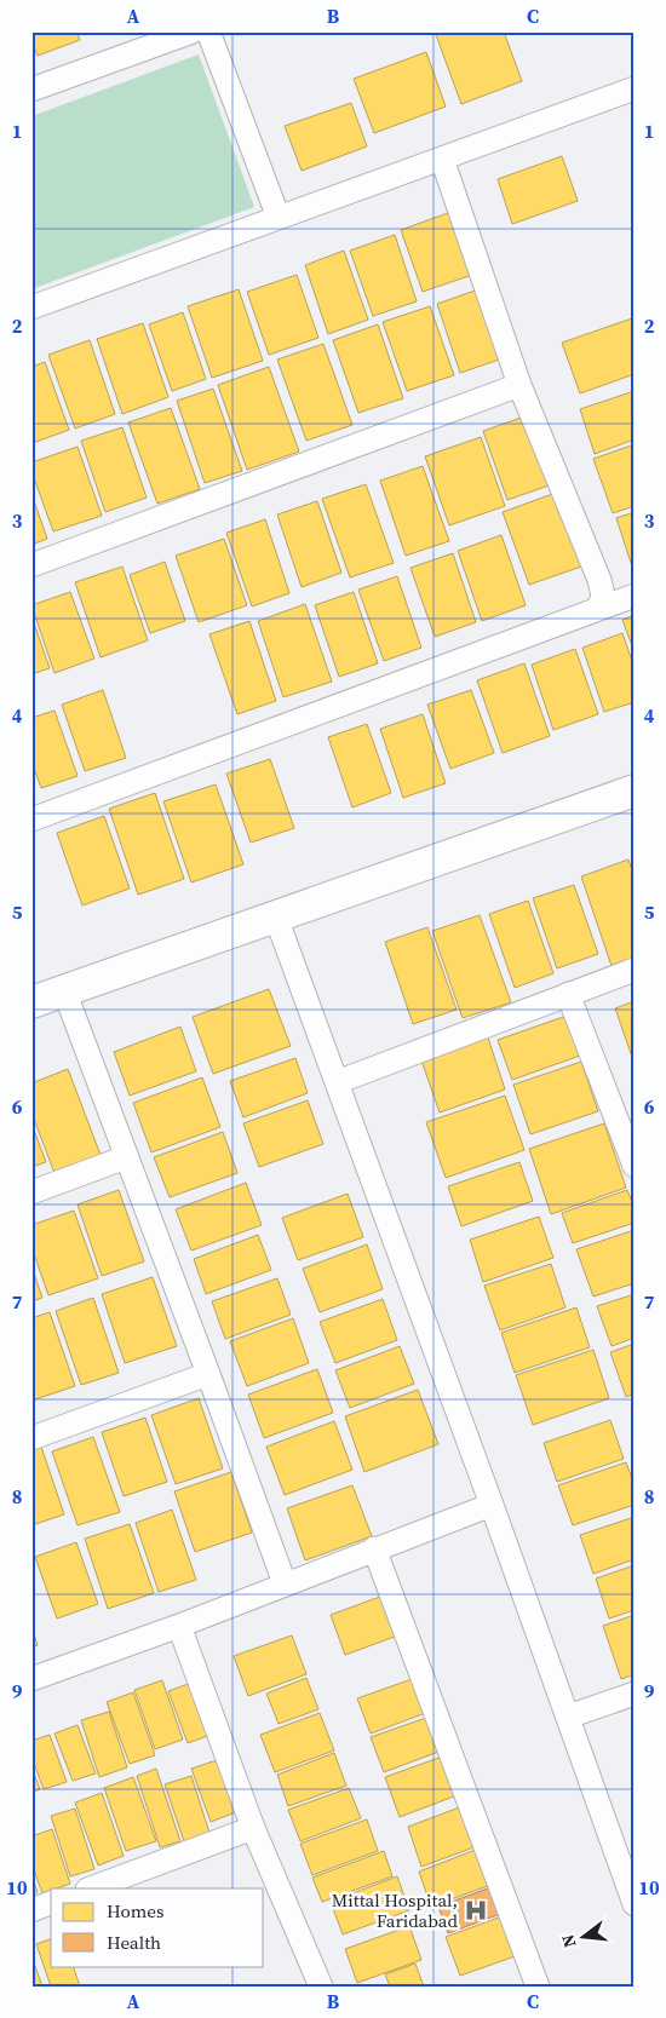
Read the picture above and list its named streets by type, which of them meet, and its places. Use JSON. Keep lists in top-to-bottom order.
{
  "places": {
    "hospital": ["Mittal Hospital, Faridabad"]
  },
  "legend": ["Homes", "Health"],
  "north": "left",
  "grid": {
    "columns": ["A", "B", "C"],
    "rows": [
      "1",
      "2",
      "3",
      "4",
      "5",
      "6",
      "7",
      "8",
      "9",
      "10"
    ]
  }
}
